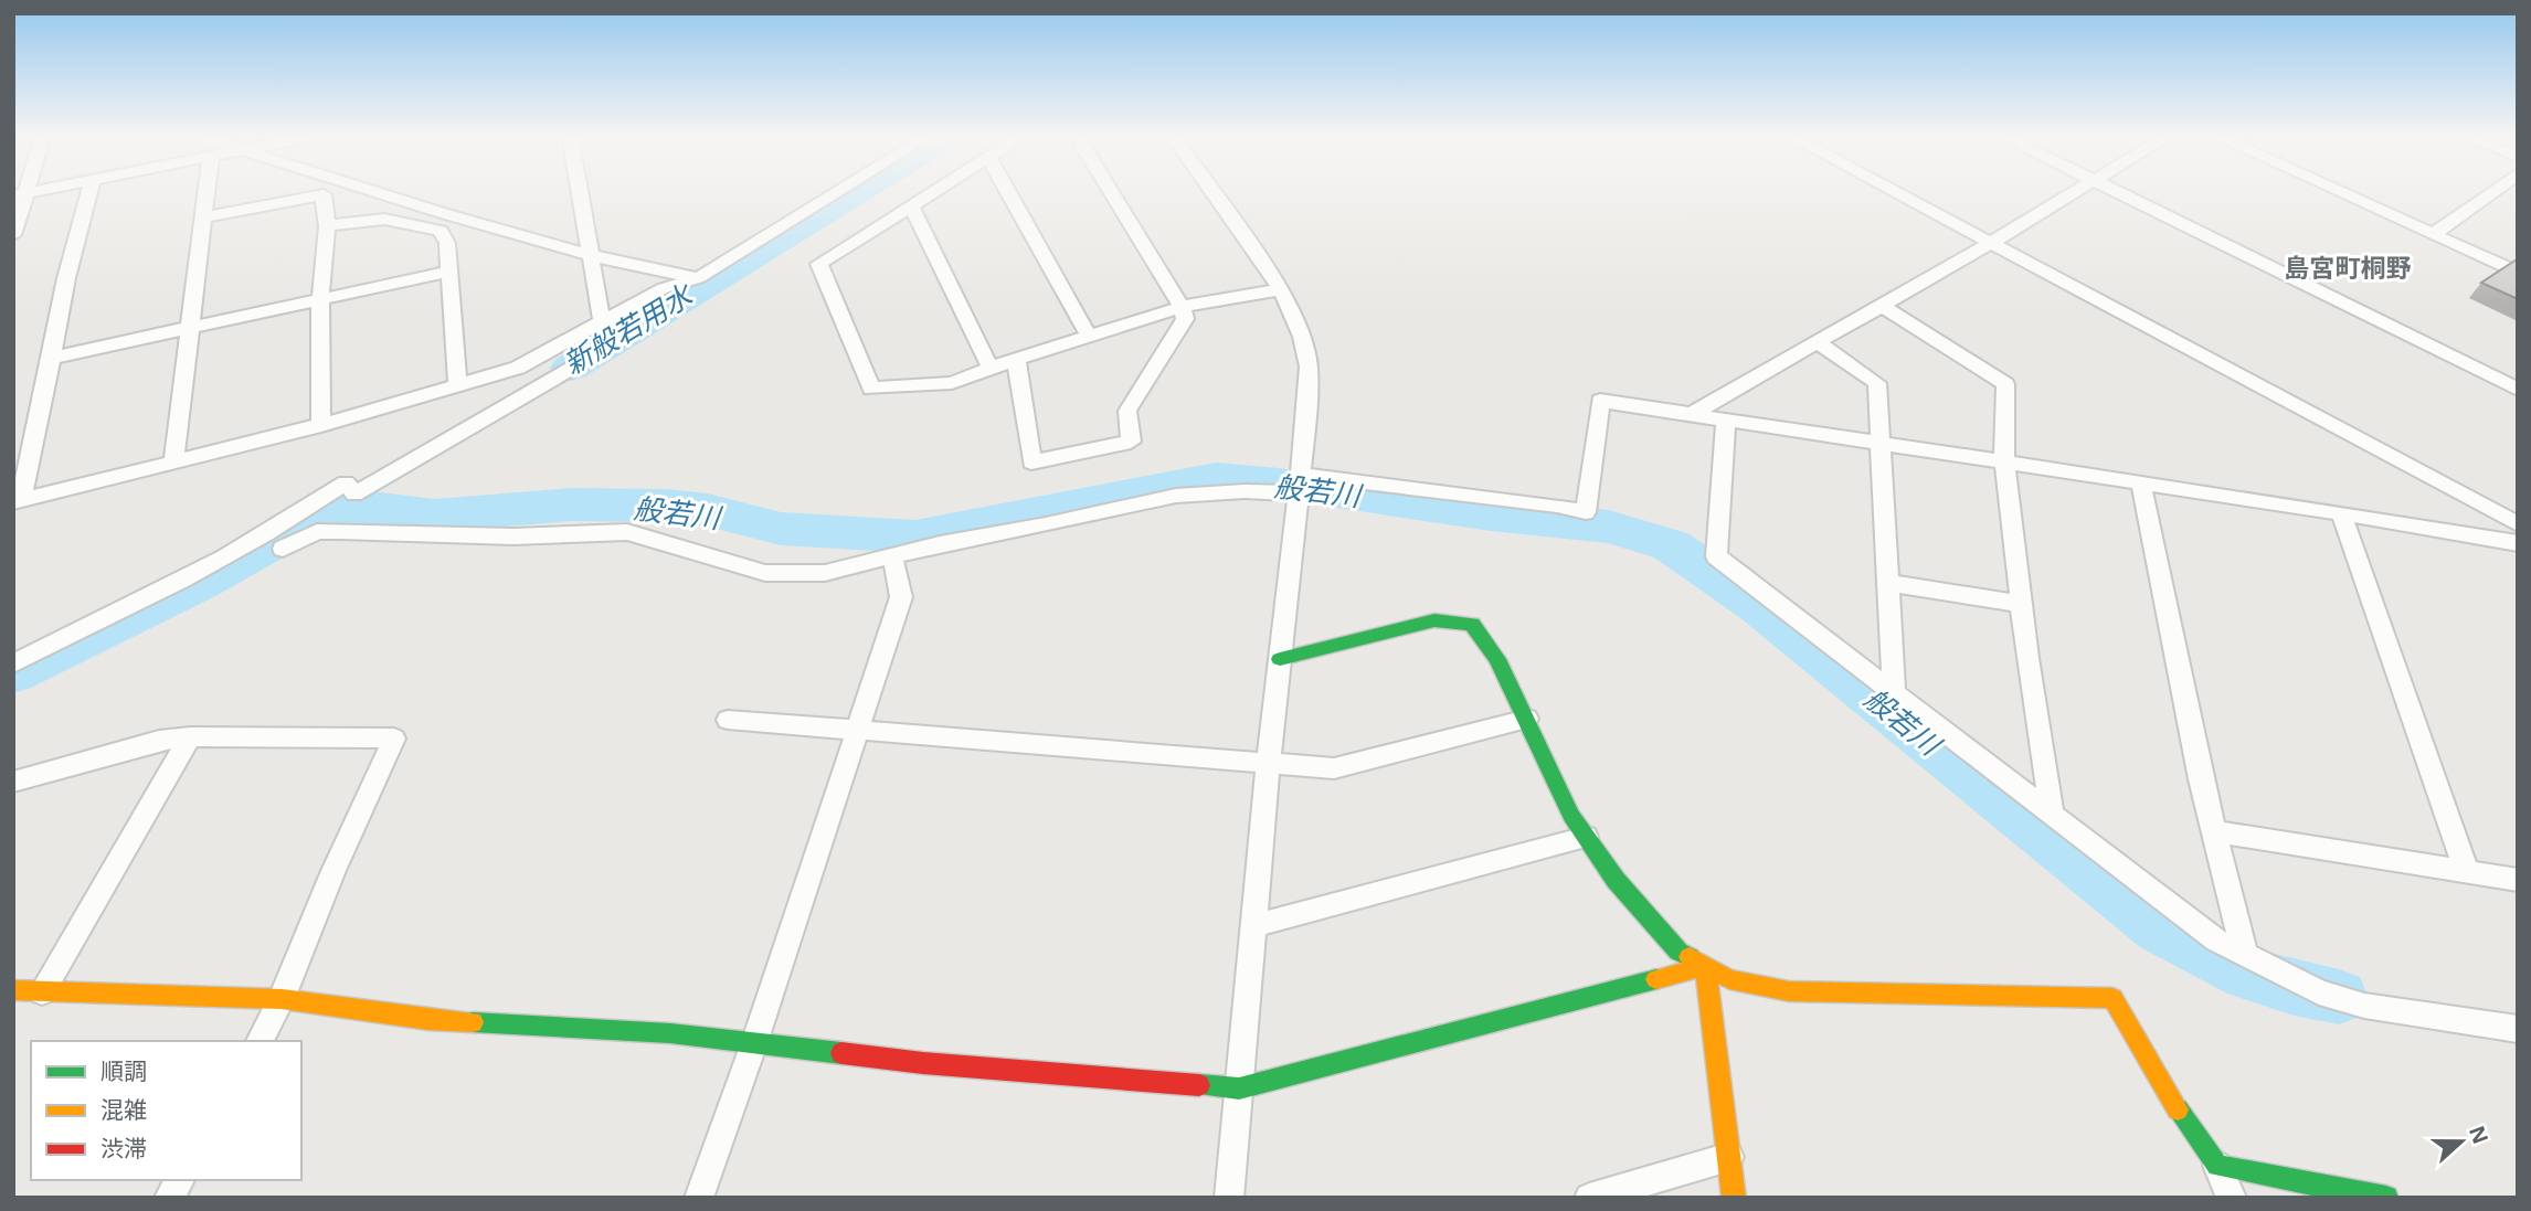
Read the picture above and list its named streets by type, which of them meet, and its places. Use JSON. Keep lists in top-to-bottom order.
{
  "districts": ["島宮町桐野"],
  "water": ["新般若用水", "般若川"],
  "legend": ["順調", "混雑", "渋滞"],
  "north": "right"
}
